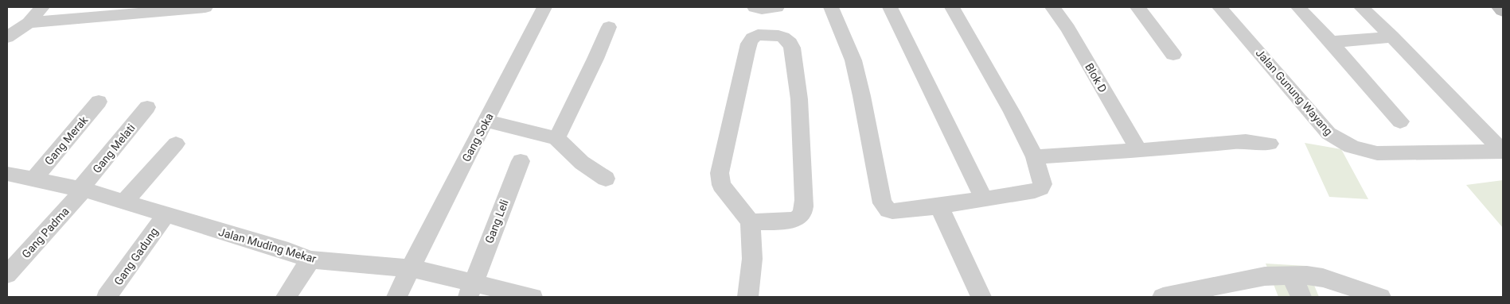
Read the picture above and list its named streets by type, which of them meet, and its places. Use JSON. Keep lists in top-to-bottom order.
{
  "streets": {
    "street": [
      "Blok D",
      "Jalan Gunung Wayang",
      "Gang Soka",
      "Gang Merak",
      "Gang Melati",
      "Gang Leli",
      "Gang Padma",
      "Jalan Muding Mekar",
      "Gang Gadung"
    ]
  },
  "crossings": [
    ["Gang Soka", "Jalan Muding Mekar"],
    ["Gang Merak", "Jalan Muding Mekar"],
    ["Gang Melati", "Gang Padma"],
    ["Gang Melati", "Jalan Muding Mekar"],
    ["Gang Leli", "Jalan Muding Mekar"],
    ["Gang Padma", "Jalan Muding Mekar"],
    ["Jalan Muding Mekar", "Gang Gadung"]
  ]
}
